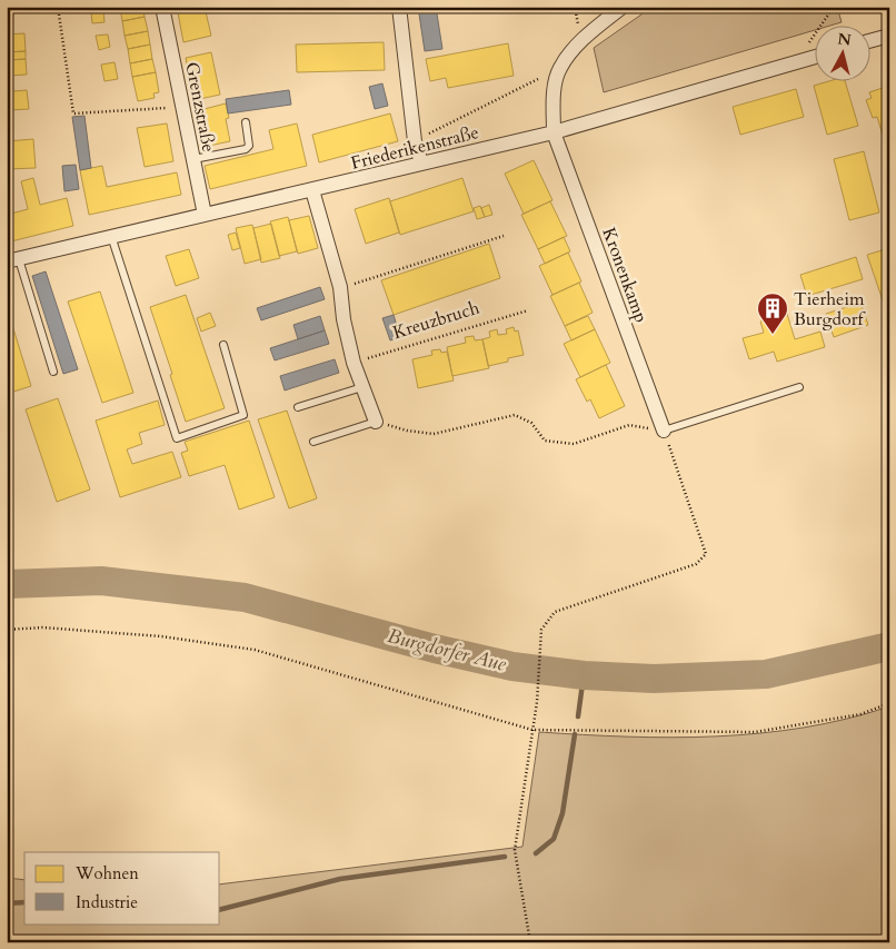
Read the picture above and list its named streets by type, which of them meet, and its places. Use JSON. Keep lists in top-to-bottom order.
{
  "streets": {
    "street": ["Grenzstraße", "Friederikenstraße", "Kronenkamp"],
    "path": ["Kreuzbruch"]
  },
  "crossings": [
    ["Grenzstraße", "Friederikenstraße"],
    ["Friederikenstraße", "Kronenkamp"]
  ],
  "water": ["Burgdorfer Aue"],
  "places": {
    "building": ["Tierheim Burgdorf"]
  },
  "legend": ["Wohnen", "Industrie"],
  "north": "top"
}
